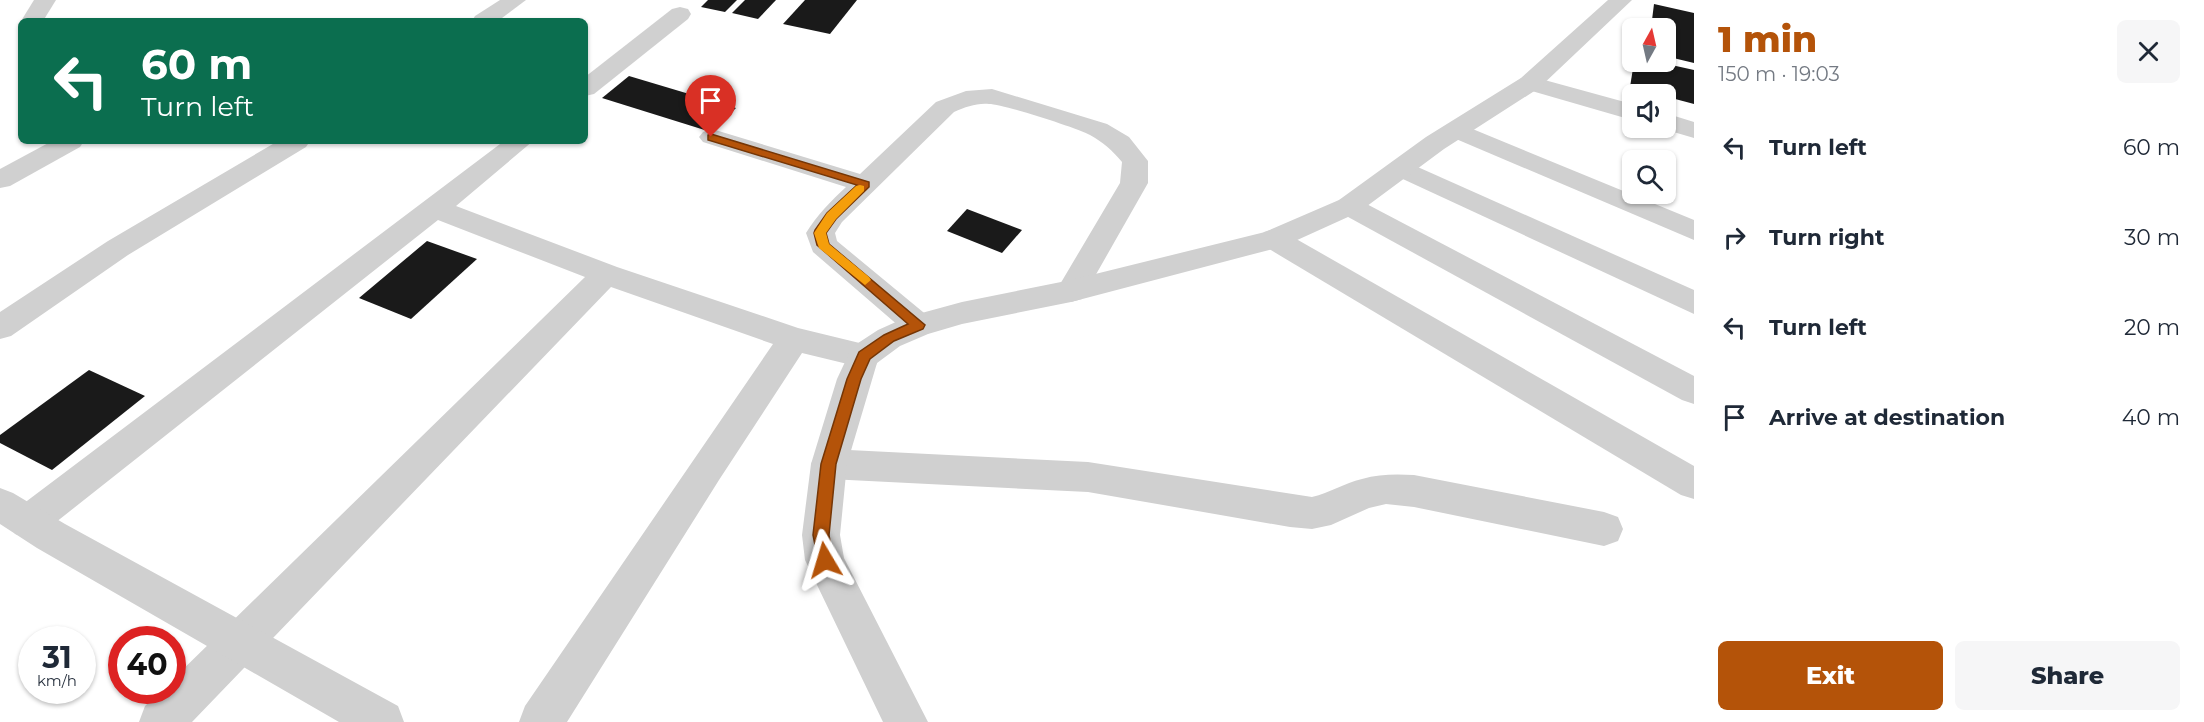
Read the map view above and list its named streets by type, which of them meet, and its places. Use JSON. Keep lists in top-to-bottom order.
{
  "north": "top",
  "page": {
    "heading": ["1 min", "150 m · 19:03"],
    "turn": ["60 m", "Turn left"],
    "list": [
      {
        "name": "Turn left",
        "value": "60 m"
      },
      {
        "name": "Turn right",
        "value": "30 m"
      },
      {
        "name": "Turn left",
        "value": "20 m"
      },
      {
        "name": "Arrive at destination",
        "value": "40 m"
      }
    ],
    "speed": "31 km/h",
    "limit": "40",
    "buttons": ["Exit", "Share"]
  }
}
